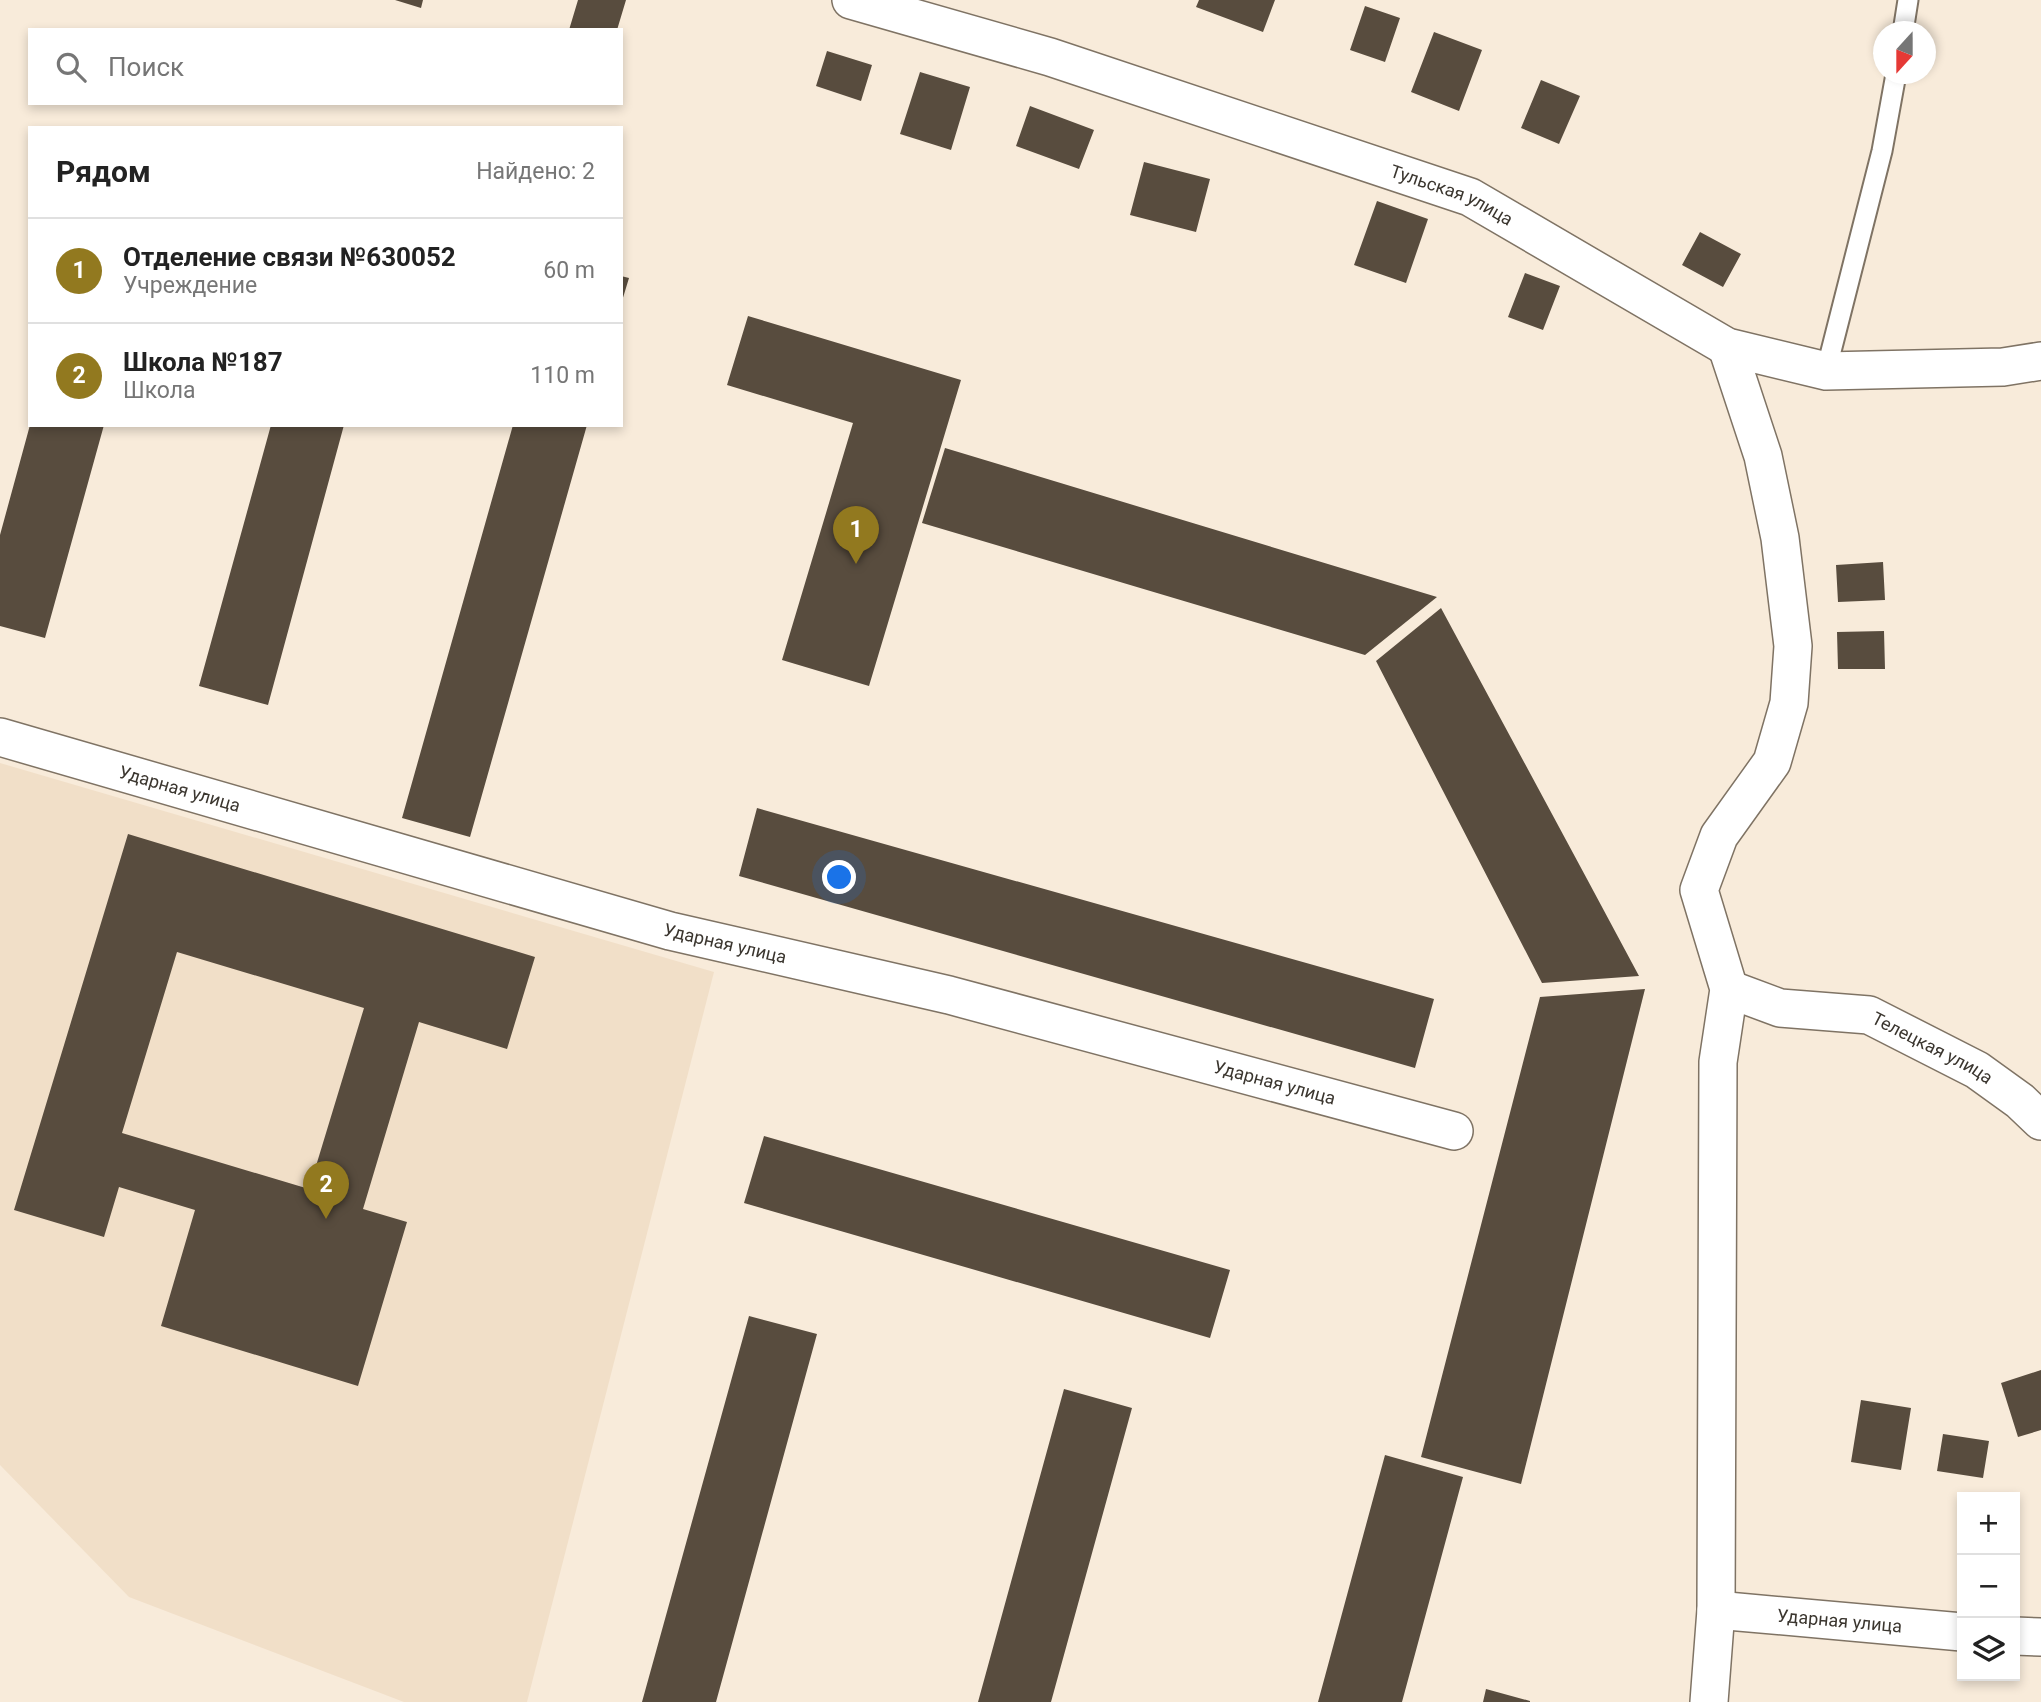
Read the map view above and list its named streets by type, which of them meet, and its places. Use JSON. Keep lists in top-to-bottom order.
{
  "streets": {
    "street": ["Тульская улица", "Ударная улица", "Телецкая улица"]
  },
  "north": "bottom",
  "page": {
    "search": "Поиск",
    "heading": ["Рядом", "Найдено: 2"],
    "list": [
      {
        "mark": "1",
        "name": "Отделение связи №630052",
        "note": "Учреждение",
        "value": "60 m"
      },
      {
        "mark": "2",
        "name": "Школа №187",
        "note": "Школа",
        "value": "110 m"
      }
    ],
    "pins": ["1", "2"],
    "map_buttons": ["+", "−"]
  }
}
